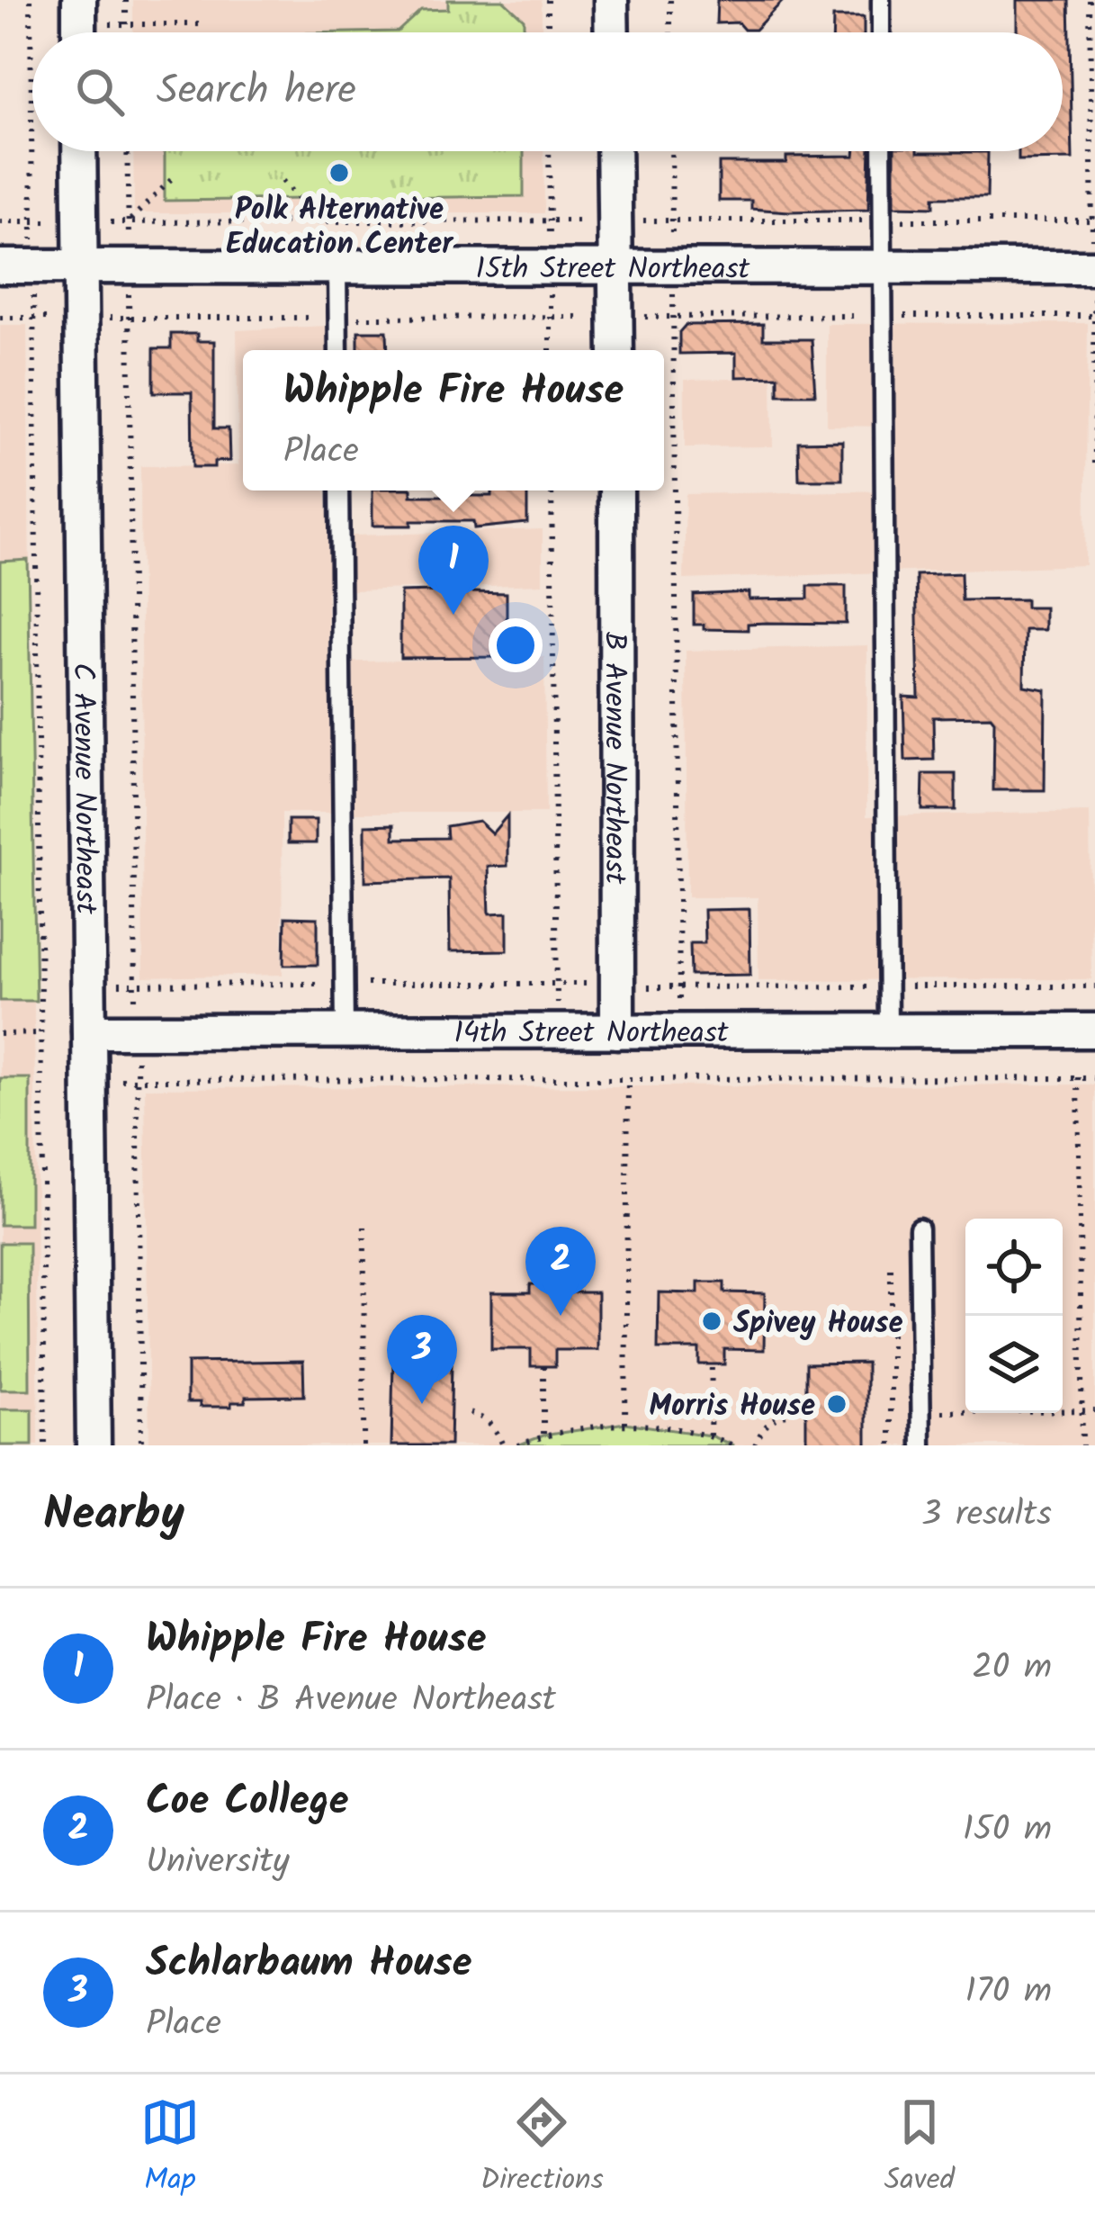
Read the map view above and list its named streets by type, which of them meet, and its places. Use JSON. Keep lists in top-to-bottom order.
{
  "streets": {
    "street": [
      "15th Street Northeast",
      "B Avenue Northeast",
      "C Avenue Northeast",
      "14th Street Northeast"
    ]
  },
  "crossings": [
    ["15th Street Northeast", "C Avenue Northeast"],
    ["B Avenue Northeast", "14th Street Northeast"],
    ["C Avenue Northeast", "14th Street Northeast"]
  ],
  "places": ["Polk Alternative Education Center", "Spivey House", "Morris House"],
  "page": {
    "search": "Search here",
    "popup": ["Whipple Fire House", "Place"],
    "pins": ["1", "2", "3"],
    "heading": ["Nearby", "3 results"],
    "list": [
      {
        "mark": "1",
        "name": "Whipple Fire House",
        "note": "Place · B Avenue Northeast",
        "value": "20 m"
      },
      {
        "mark": "2",
        "name": "Coe College",
        "note": "University",
        "value": "150 m"
      },
      {
        "mark": "3",
        "name": "Schlarbaum House",
        "note": "Place",
        "value": "170 m"
      }
    ],
    "nav": ["Map", "Directions", "Saved"]
  }
}
